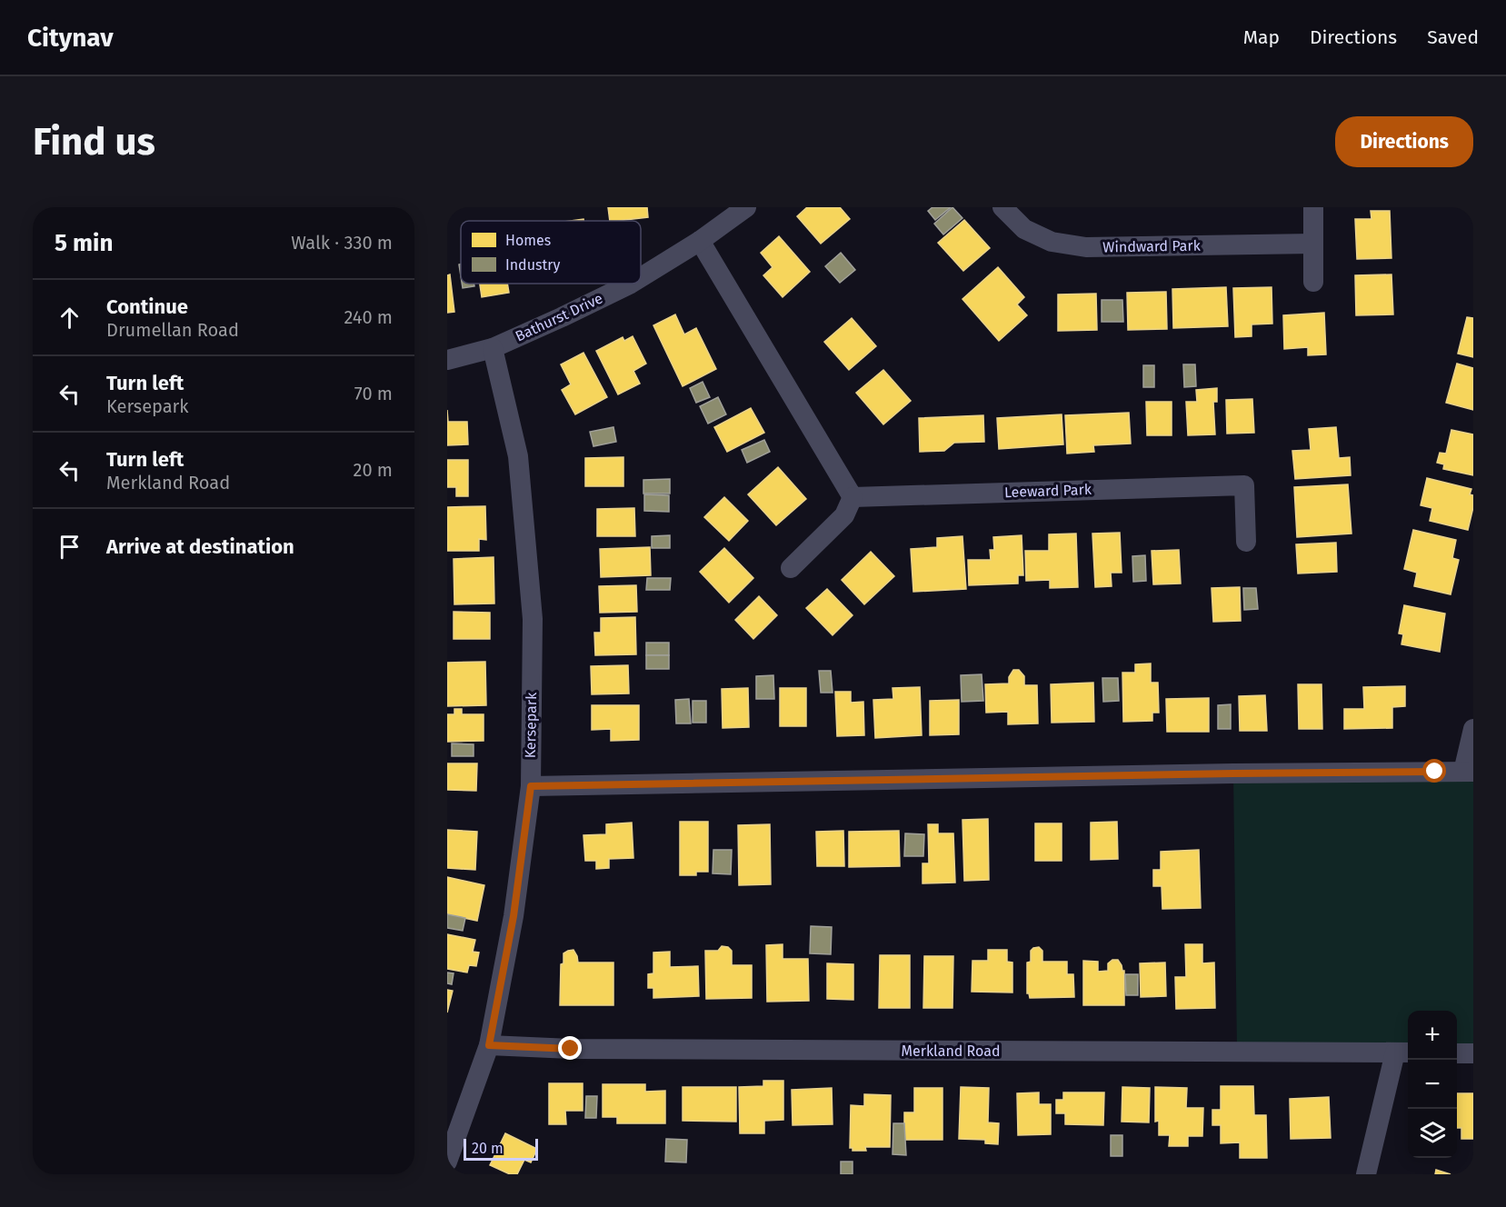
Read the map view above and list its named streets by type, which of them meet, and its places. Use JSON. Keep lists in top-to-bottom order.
{
  "streets": {
    "street": [
      "Windward Park",
      "Bathurst Drive",
      "Leeward Park",
      "Kersepark",
      "Merkland Road"
    ]
  },
  "crossings": [
    ["Bathurst Drive", "Kersepark"],
    ["Kersepark", "Merkland Road"]
  ],
  "legend": ["Homes", "Industry"],
  "scale_bar": "20 m",
  "page": {
    "header": "Citynav",
    "nav": ["Map", "Directions", "Saved"],
    "buttons": "Directions",
    "title": "Find us",
    "heading": ["5 min", "Walk · 330 m"],
    "list": [
      ["Continue", "Drumellan Road", "240 m"],
      ["Turn left", "Kersepark", "70 m"],
      ["Turn left", "Merkland Road", "20 m"],
      "Arrive at destination"
    ],
    "map_buttons": ["+", "−"],
    "scale": "20 m"
  }
}
